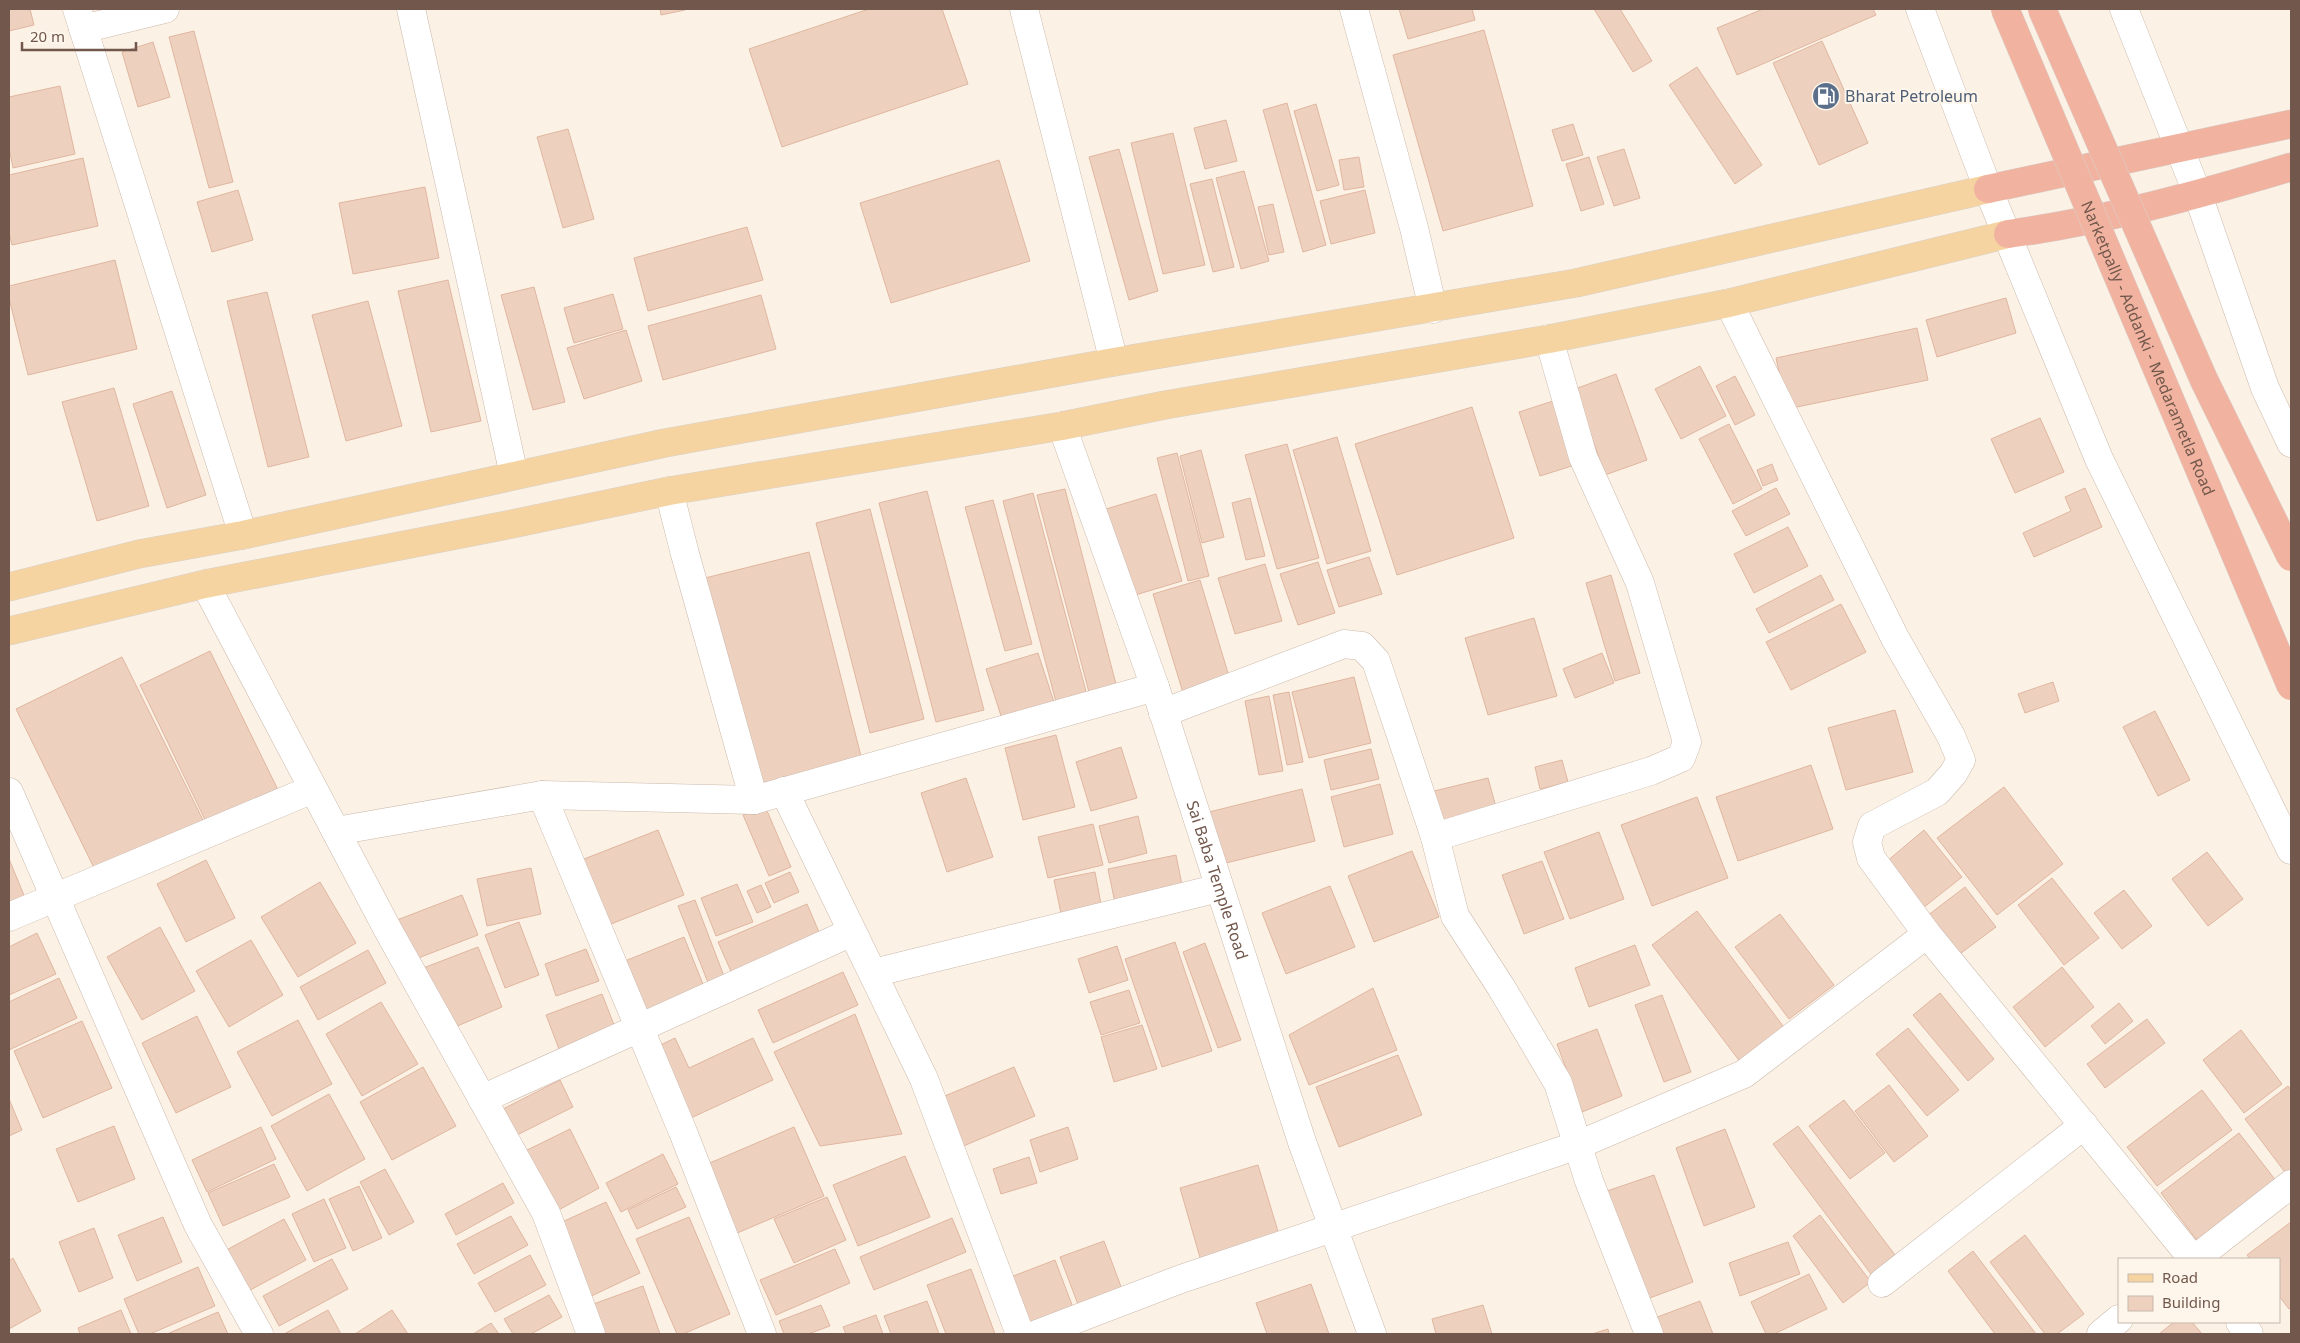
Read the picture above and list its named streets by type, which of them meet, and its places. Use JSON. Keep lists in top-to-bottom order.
{
  "streets": {
    "highway": ["Narketpally - Addanki - Medarametla Road"],
    "street": ["Sai Baba Temple Road"]
  },
  "places": {
    "fuel station": ["Bharat Petroleum"]
  },
  "legend": ["Road", "Building"],
  "scale_bar": "20 m"
}
